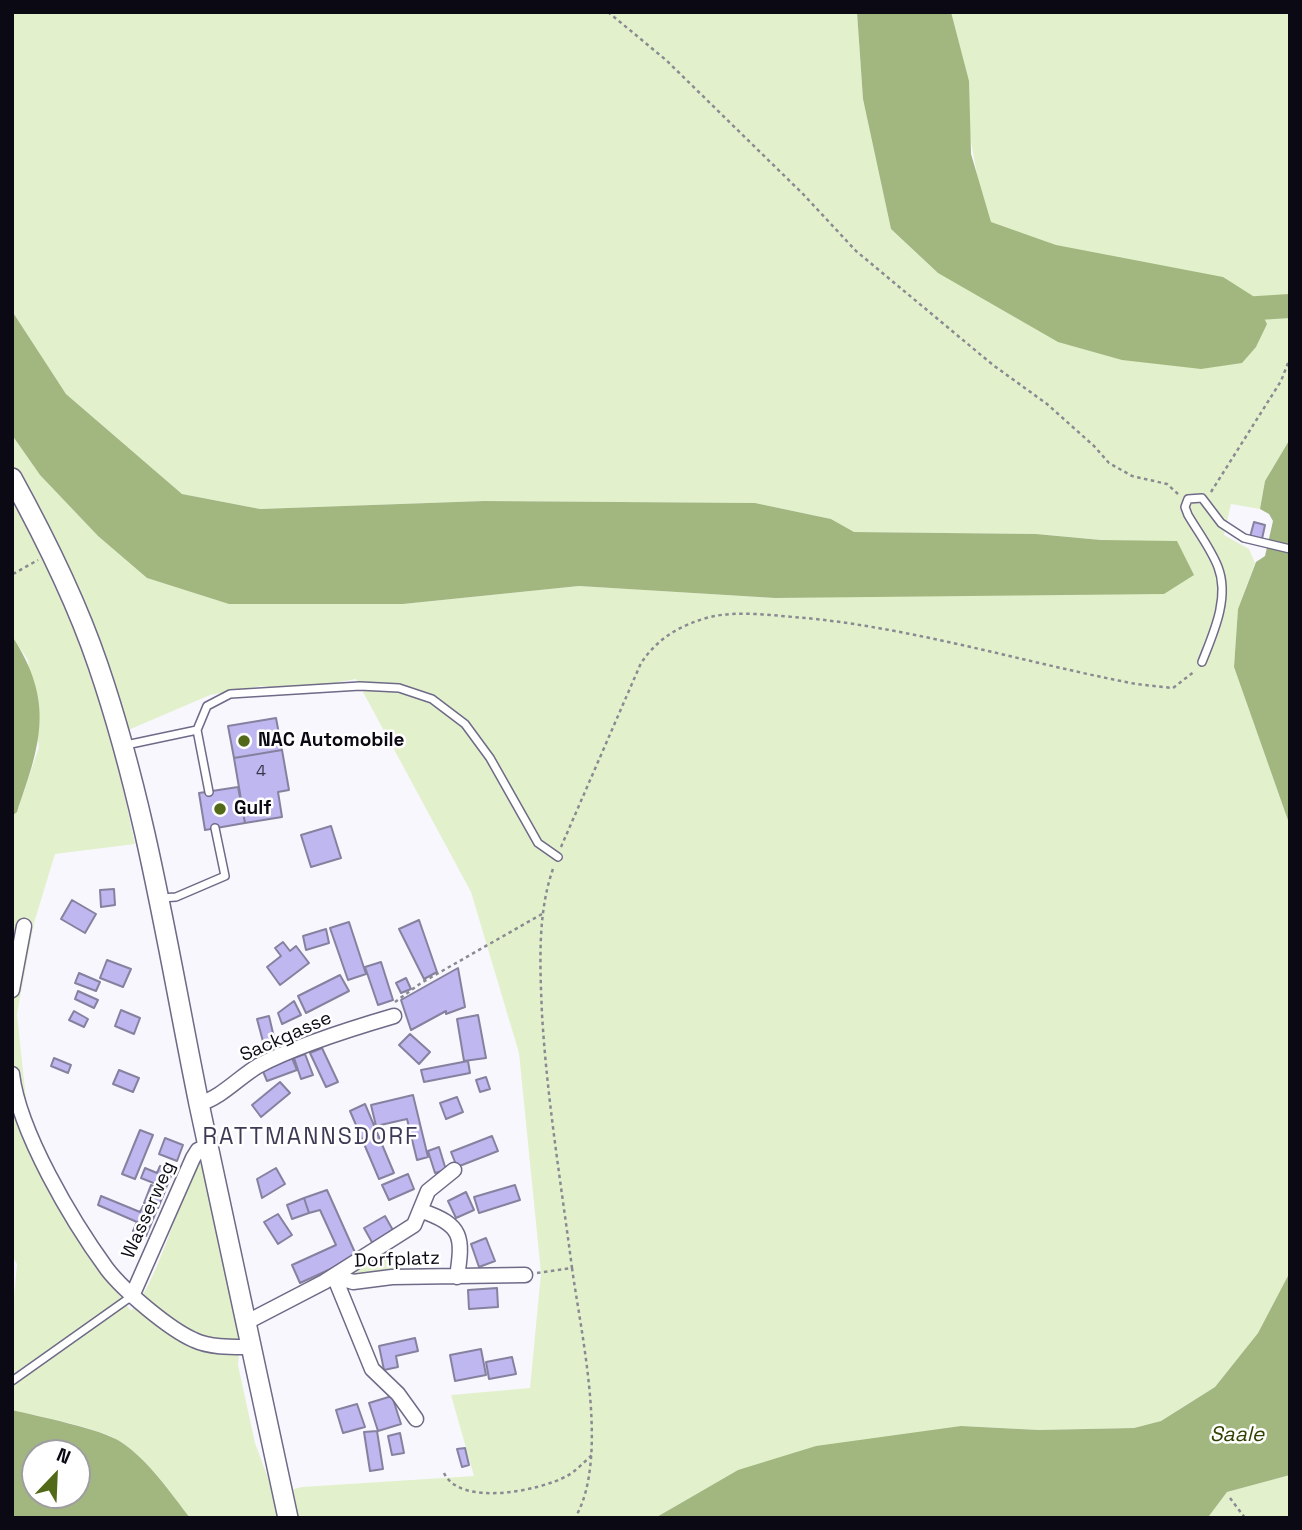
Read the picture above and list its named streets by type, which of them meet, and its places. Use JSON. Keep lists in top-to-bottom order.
{
  "streets": {
    "street": ["Sackgasse", "Wasserweg", "Dorfplatz"]
  },
  "districts": ["RATTMANNSDORF"],
  "water": ["Saale"],
  "places": ["NAC Automobile", "Gulf"],
  "house_numbers": ["4"],
  "north": "top right"
}
